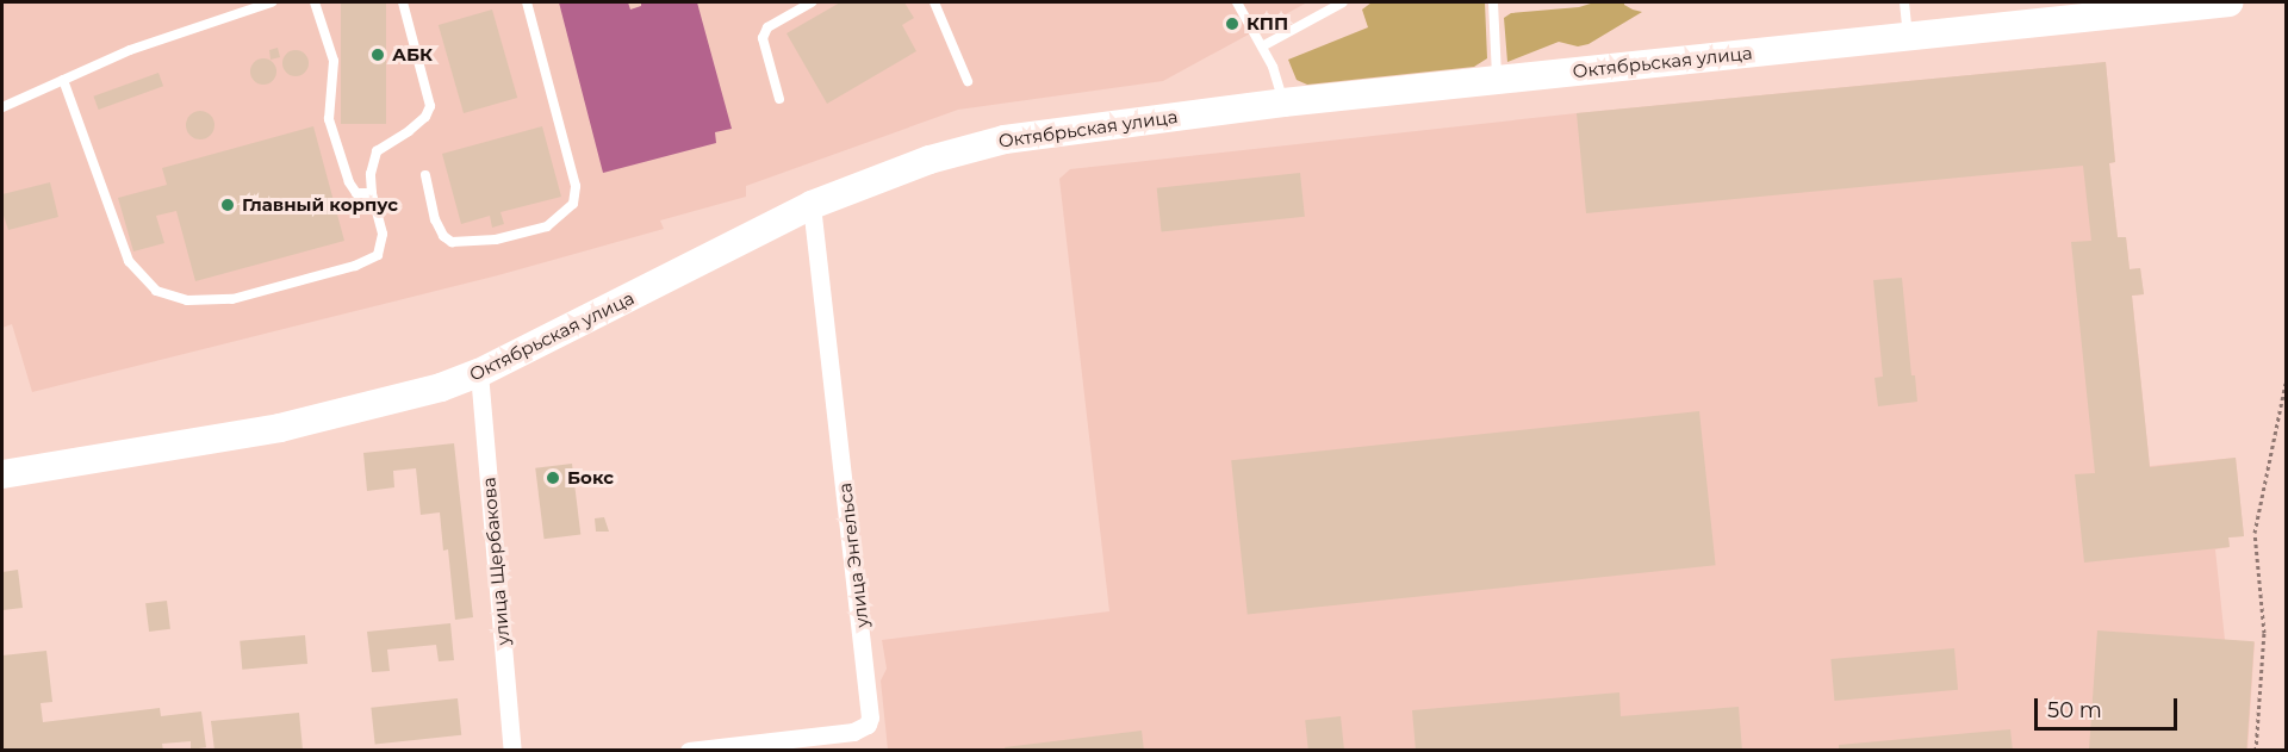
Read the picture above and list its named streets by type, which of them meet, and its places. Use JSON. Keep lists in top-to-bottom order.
{
  "streets": {
    "main road": ["Октябрьская улица"],
    "street": ["улица Энгельса", "улица Щербакова"]
  },
  "crossings": [
    ["Октябрьская улица", "улица Энгельса"],
    ["Октябрьская улица", "улица Щербакова"]
  ],
  "places": [
    "КПП",
    "АБК",
    "Главный корпус",
    "Бокс"
  ],
  "scale_bar": "50 m"
}
